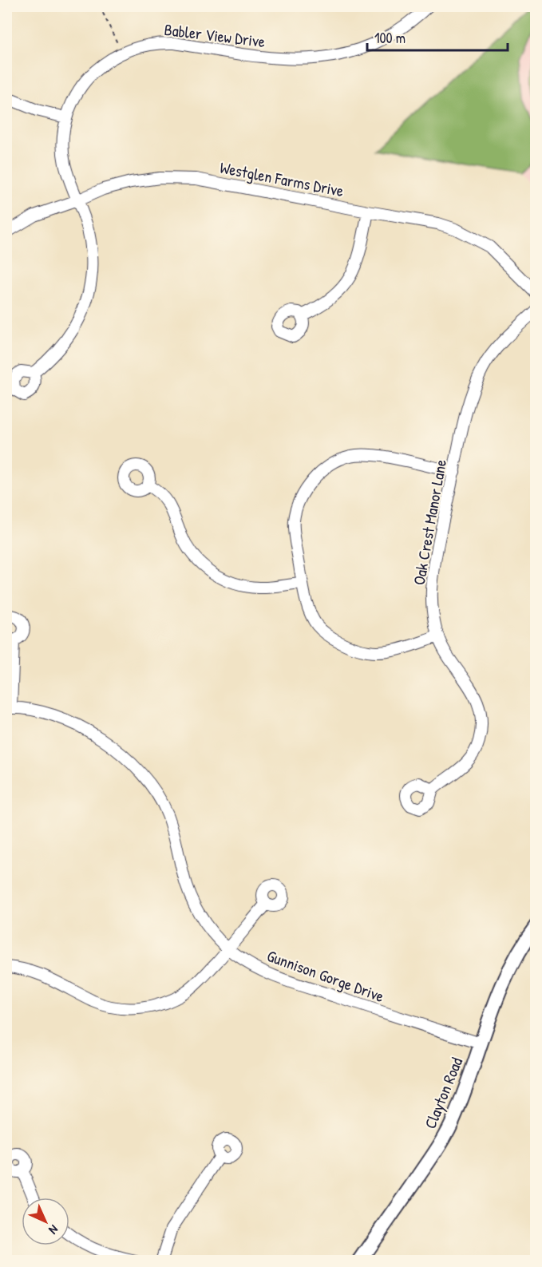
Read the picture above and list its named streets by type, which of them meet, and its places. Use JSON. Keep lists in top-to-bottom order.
{
  "streets": {
    "main road": ["Clayton Road"],
    "street": [
      "Babler View Drive",
      "Westglen Farms Drive",
      "Oak Crest Manor Lane",
      "Gunnison Gorge Drive"
    ]
  },
  "crossings": [
    ["Babler View Drive", "Westglen Farms Drive"],
    ["Gunnison Gorge Drive", "Clayton Road"]
  ],
  "scale_bar": "100 m",
  "north": "bottom right"
}
